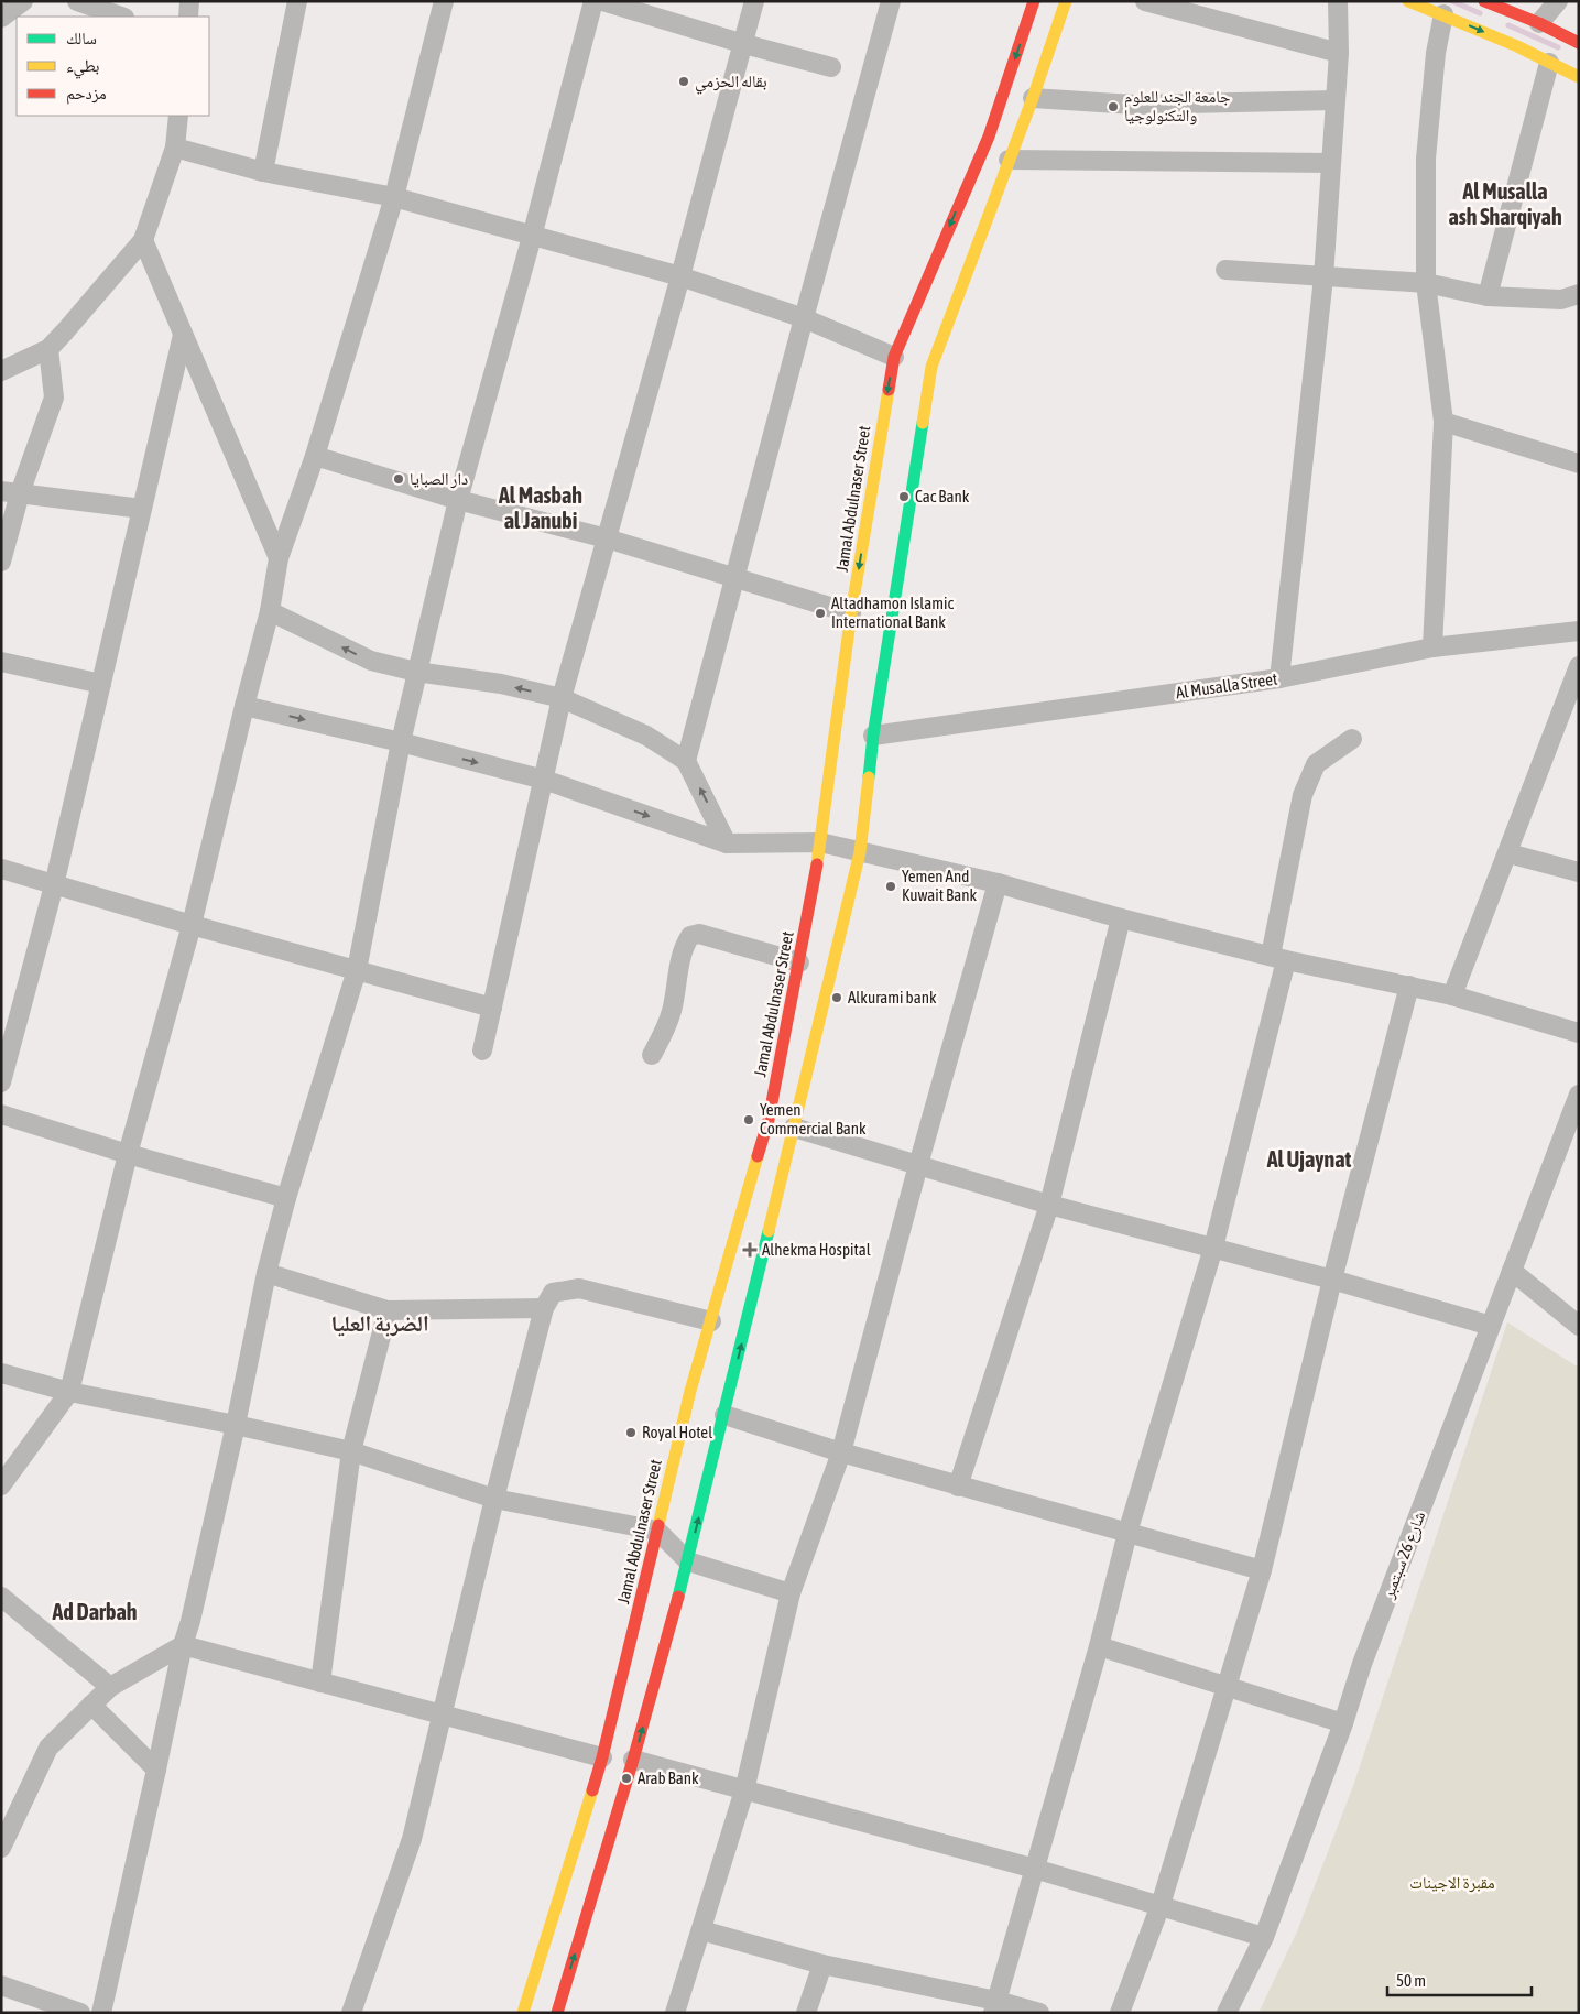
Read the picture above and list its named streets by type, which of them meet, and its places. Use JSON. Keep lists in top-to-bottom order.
{
  "streets": {
    "main road": ["Jamal Abdulnaser Street"],
    "street": ["Al Musalla Street", "شارع 26 سبتمبر"]
  },
  "districts": [
    "Al Musalla ash Sharqiyah",
    "Al Masbah al Janubi",
    "Al Ujaynat",
    "الضربة العليا",
    "Ad Darbah"
  ],
  "parks": ["مقبرة الاجينات"],
  "places": {
    "other": [
      "بقاله الحزمي",
      "جامعة الجند للعلوم والتكنولوجيا",
      "دار الصبايا",
      "Cac Bank",
      "Altadhamon Islamic International Bank",
      "Yemen And Kuwait Bank",
      "Alkurami bank",
      "Yemen Commercial Bank",
      "Royal Hotel",
      "Arab Bank"
    ],
    "health": ["Alhekma Hospital"]
  },
  "legend": ["سالك", "بطيء", "مزدحم"],
  "scale_bar": "50 m"
}
